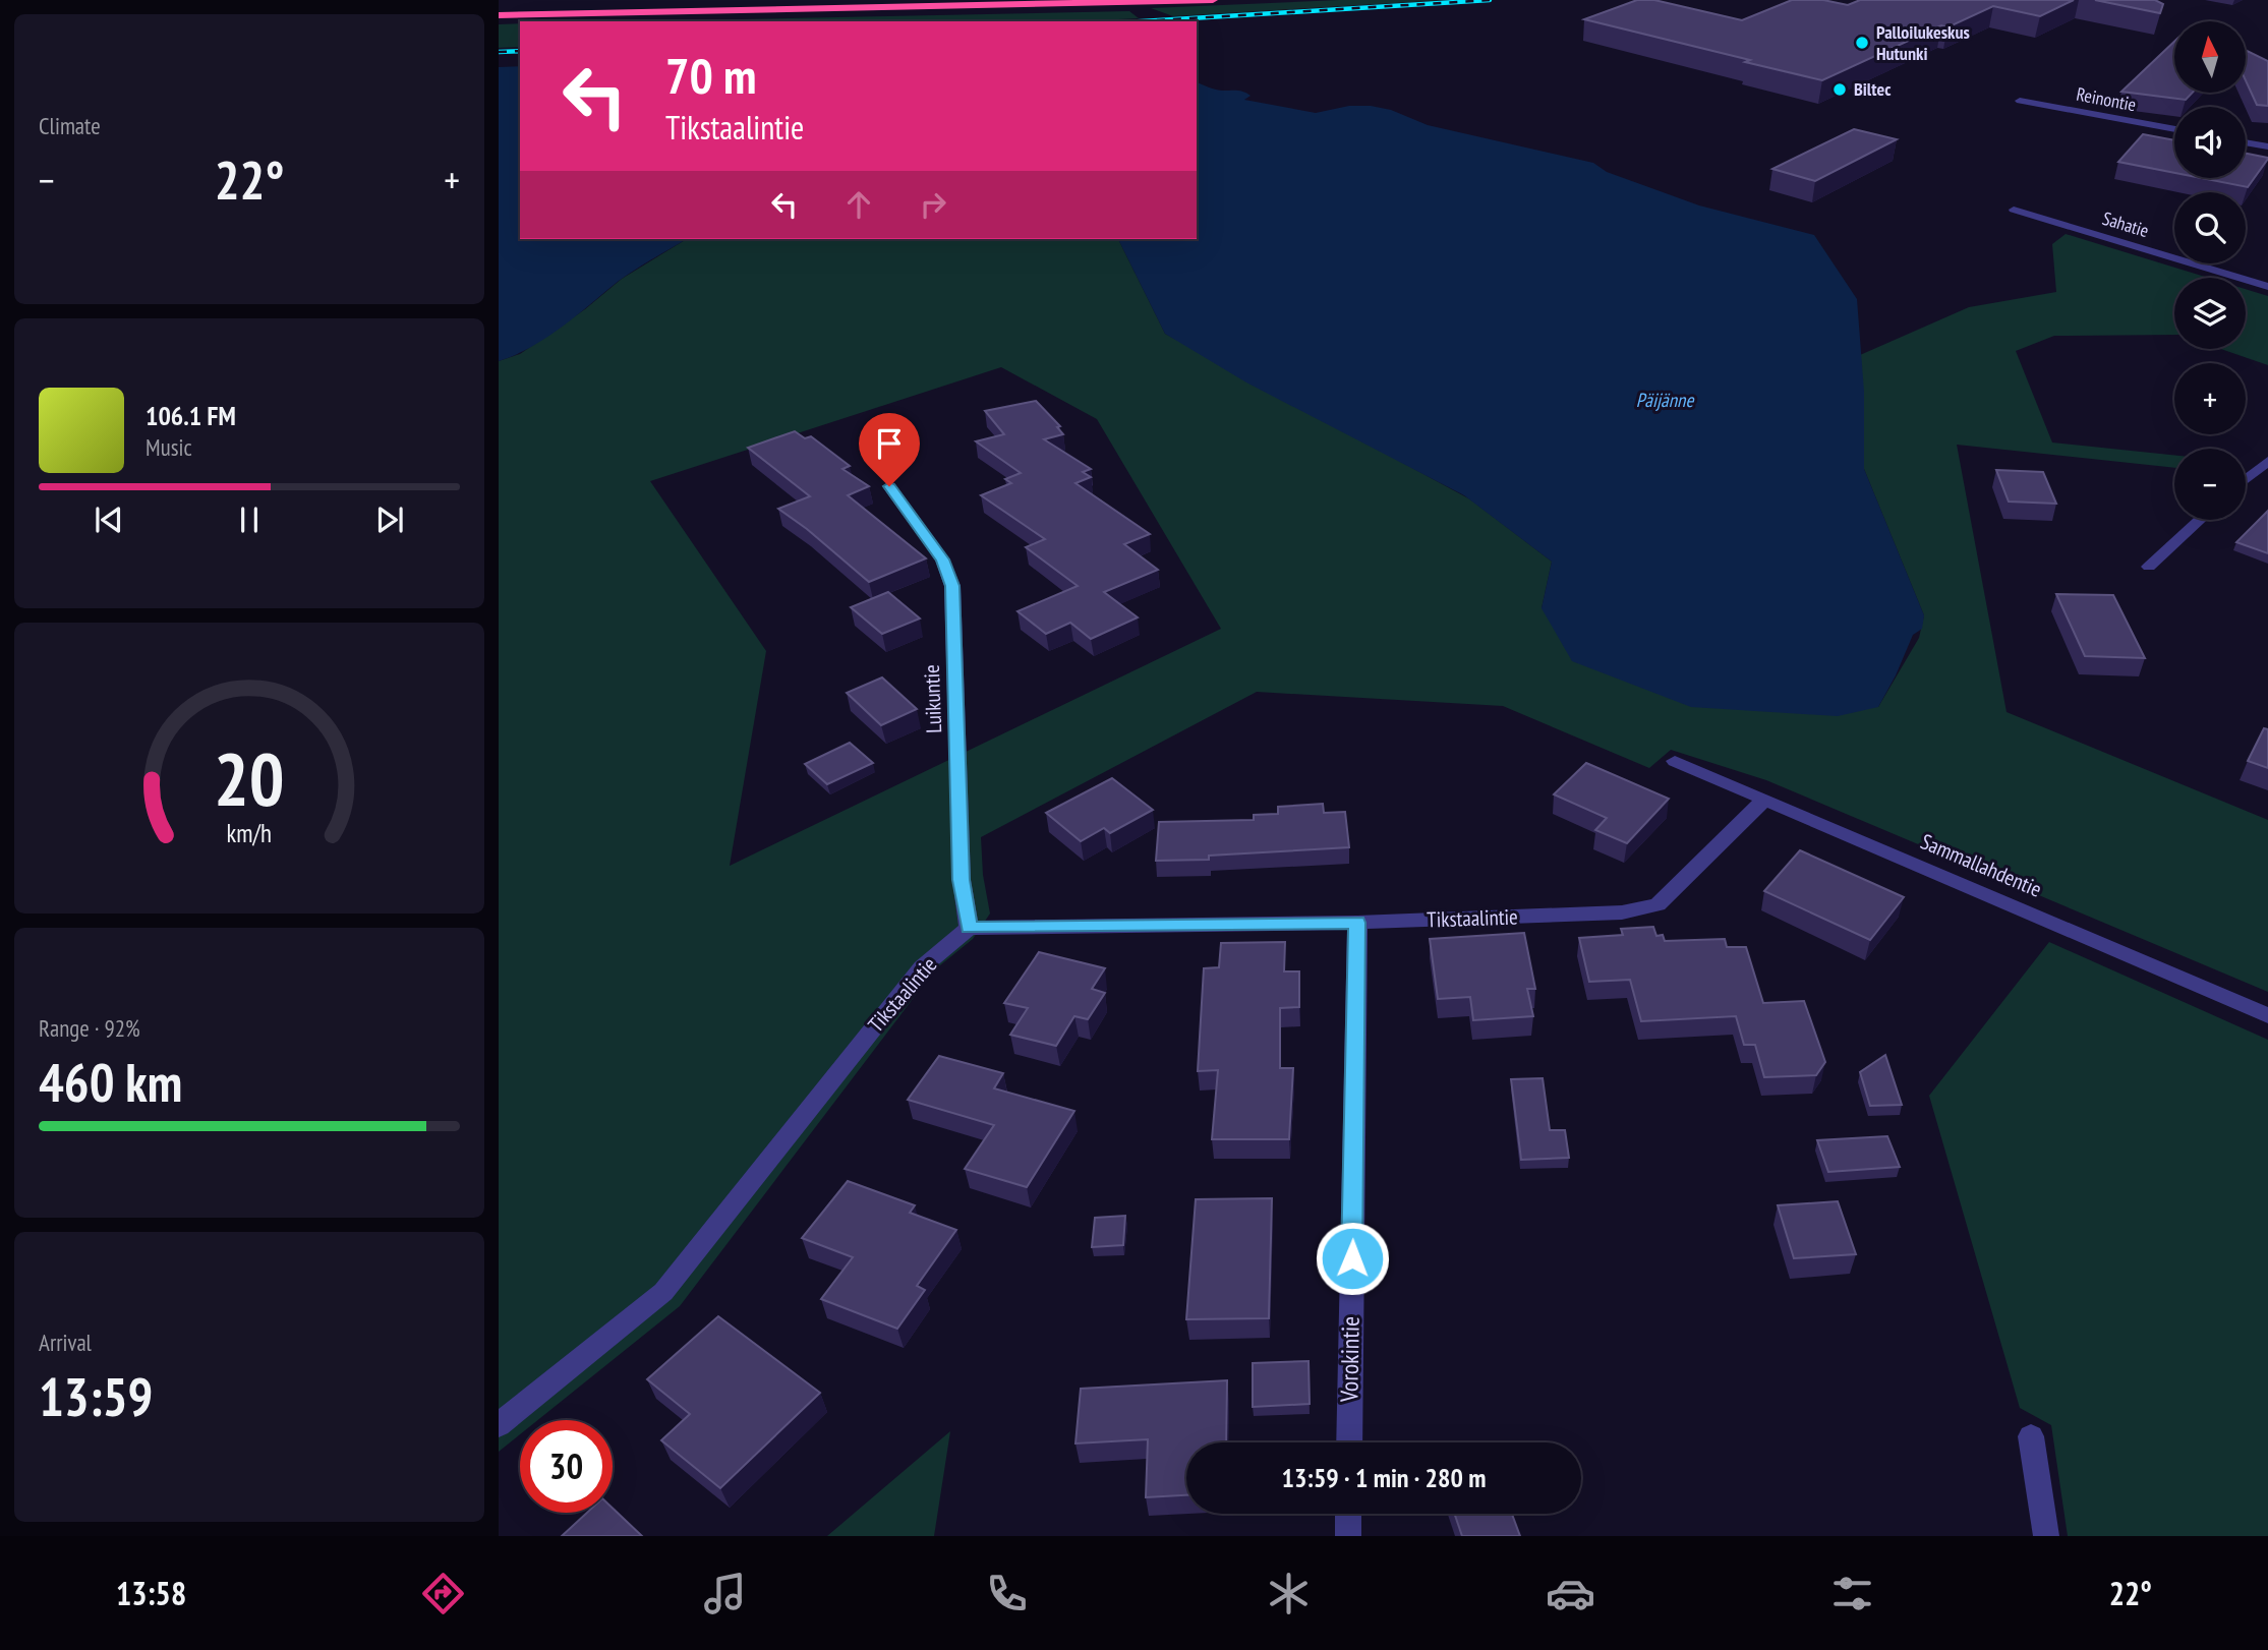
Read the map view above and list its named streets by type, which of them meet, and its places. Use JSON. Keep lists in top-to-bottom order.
{
  "streets": {
    "street": [
      "Reinontie",
      "Sahatie",
      "Luikuntie",
      "Sammallahdentie",
      "Tikstaalintie",
      "Vorokintie"
    ]
  },
  "crossings": [
    ["Luikuntie", "Tikstaalintie"],
    ["Sammallahdentie", "Tikstaalintie"],
    ["Tikstaalintie", "Vorokintie"]
  ],
  "water": ["Päijänne"],
  "places": ["Palloilukeskus Hutunki", "Biltec"],
  "north": "top",
  "page": {
    "tile": [
      "Climate",
      ["Range · 92%", "460 km"],
      ["Arrival", "13:59"]
    ],
    "map_buttons": ["+", "−"],
    "turn": ["70 m", "Tikstaalintie"],
    "heat": ["−", "22°", "+"],
    "song": ["106.1 FM", "Music"],
    "limit": "30",
    "trip": "13:59 · 1 min · 280 m",
    "tabs": ["13:58", "22°"],
    "gauge": ["20", "km/h"]
  }
}
